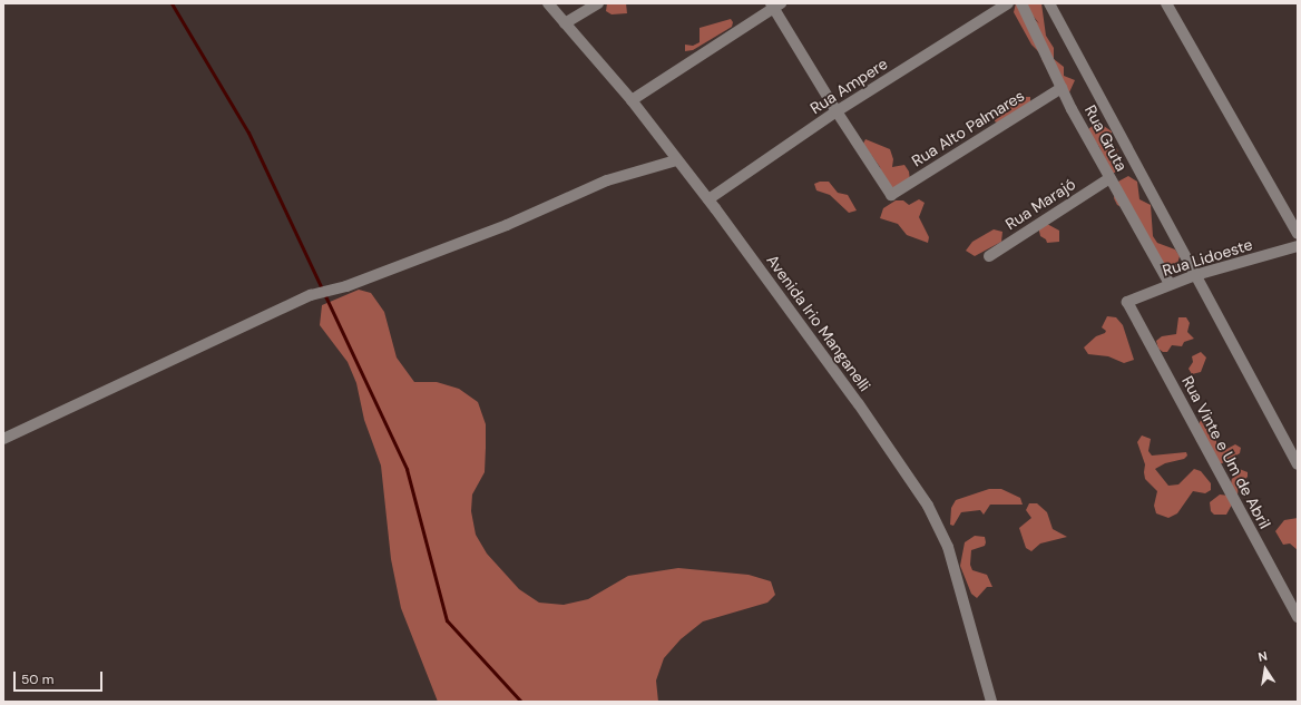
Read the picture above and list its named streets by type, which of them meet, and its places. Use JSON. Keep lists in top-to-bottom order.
{
  "streets": {
    "street": [
      "Rua Ampere",
      "Rua Alto Palmares",
      "Rua Gruta",
      "Rua Marajó",
      "Rua Lidoeste",
      "Avenida Irio Manganelli",
      "Rua Vinte e Um de Abril"
    ]
  },
  "crossings": [
    ["Rua Ampere", "Rua Alto Palmares"],
    ["Rua Ampere", "Avenida Irio Manganelli"],
    ["Rua Alto Palmares", "Rua Gruta"],
    ["Rua Gruta", "Rua Marajó"],
    ["Rua Gruta", "Rua Lidoeste"],
    ["Rua Lidoeste", "Rua Vinte e Um de Abril"]
  ],
  "scale_bar": "50 m",
  "north": "top"
}
